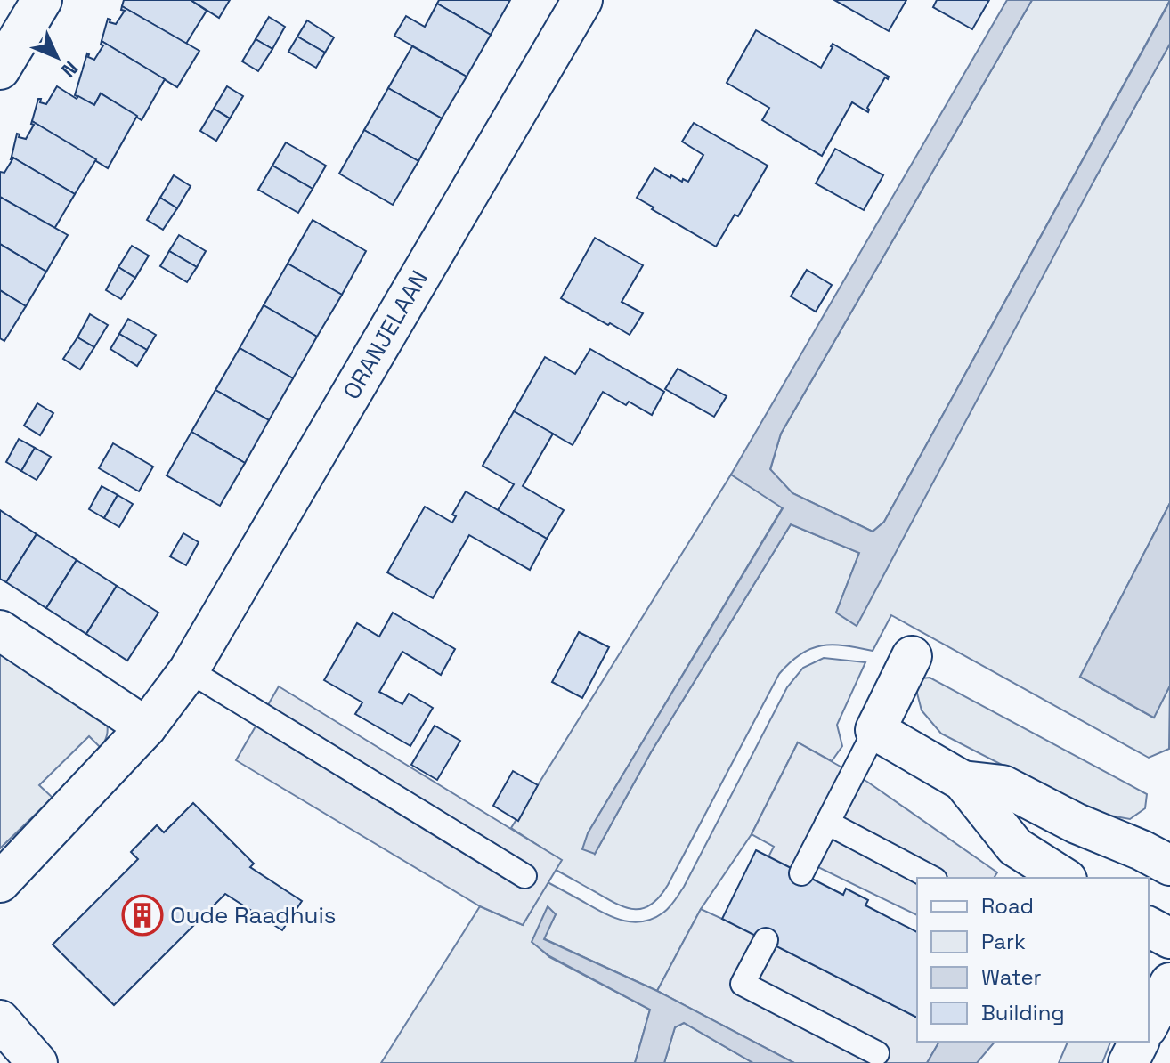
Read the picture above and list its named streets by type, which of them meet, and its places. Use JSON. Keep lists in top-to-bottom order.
{
  "streets": {
    "street": ["ORANJELAAN"]
  },
  "places": {
    "building": ["Oude Raadhuis"]
  },
  "legend": [
    "Road",
    "Park",
    "Water",
    "Building"
  ],
  "north": "bottom right"
}
